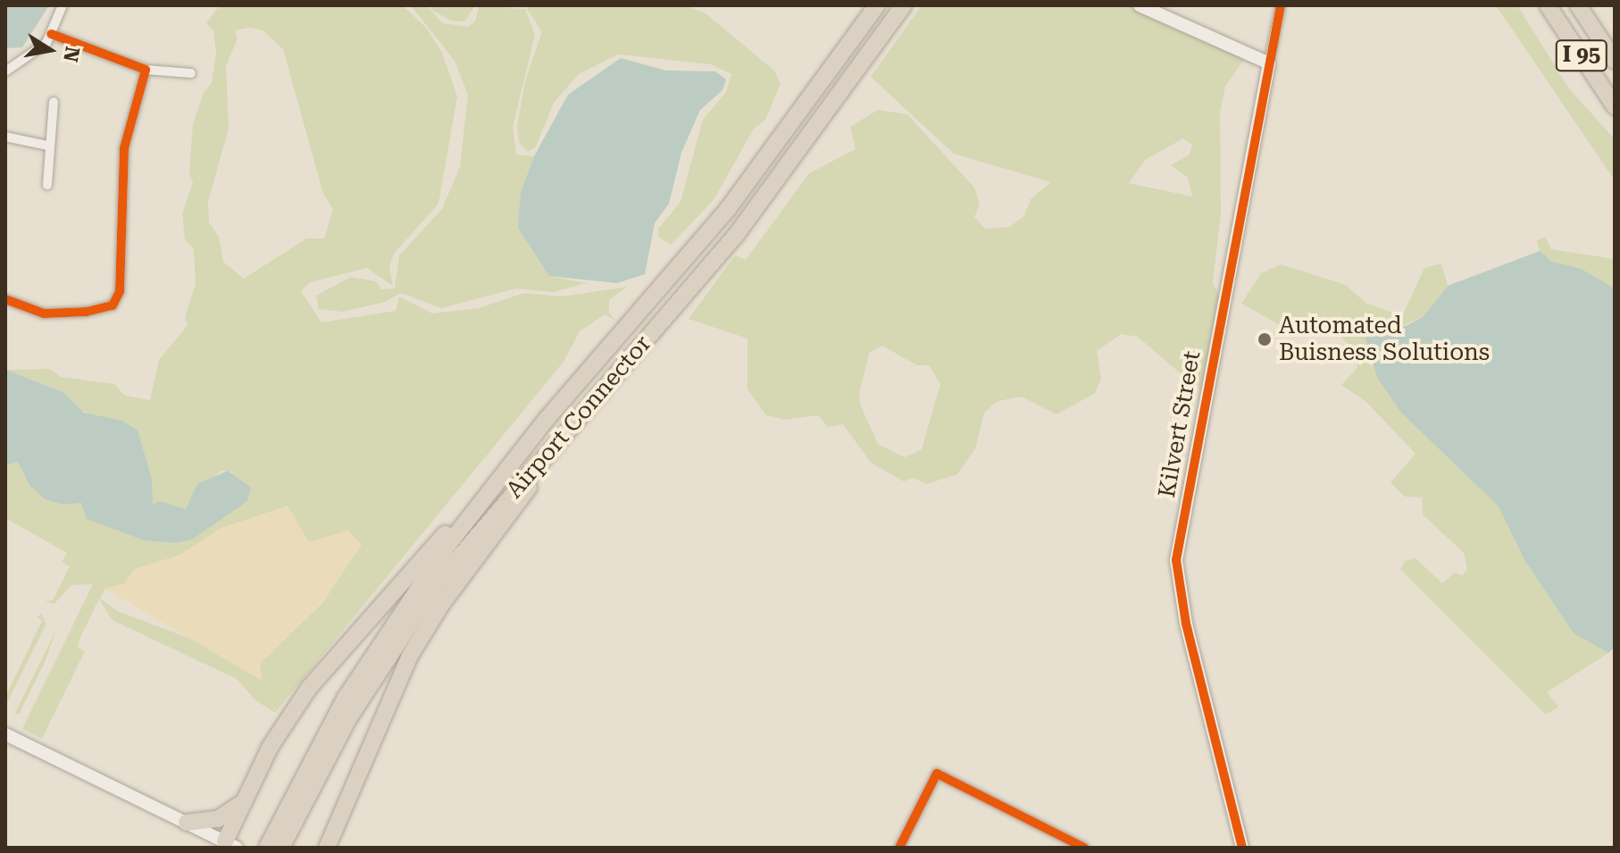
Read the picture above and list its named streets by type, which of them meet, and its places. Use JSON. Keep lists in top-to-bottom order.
{
  "streets": {
    "highway": ["I 95", "Airport Connector"],
    "street": ["Kilvert Street"]
  },
  "places": ["Automated Buisness Solutions"],
  "north": "right"
}
